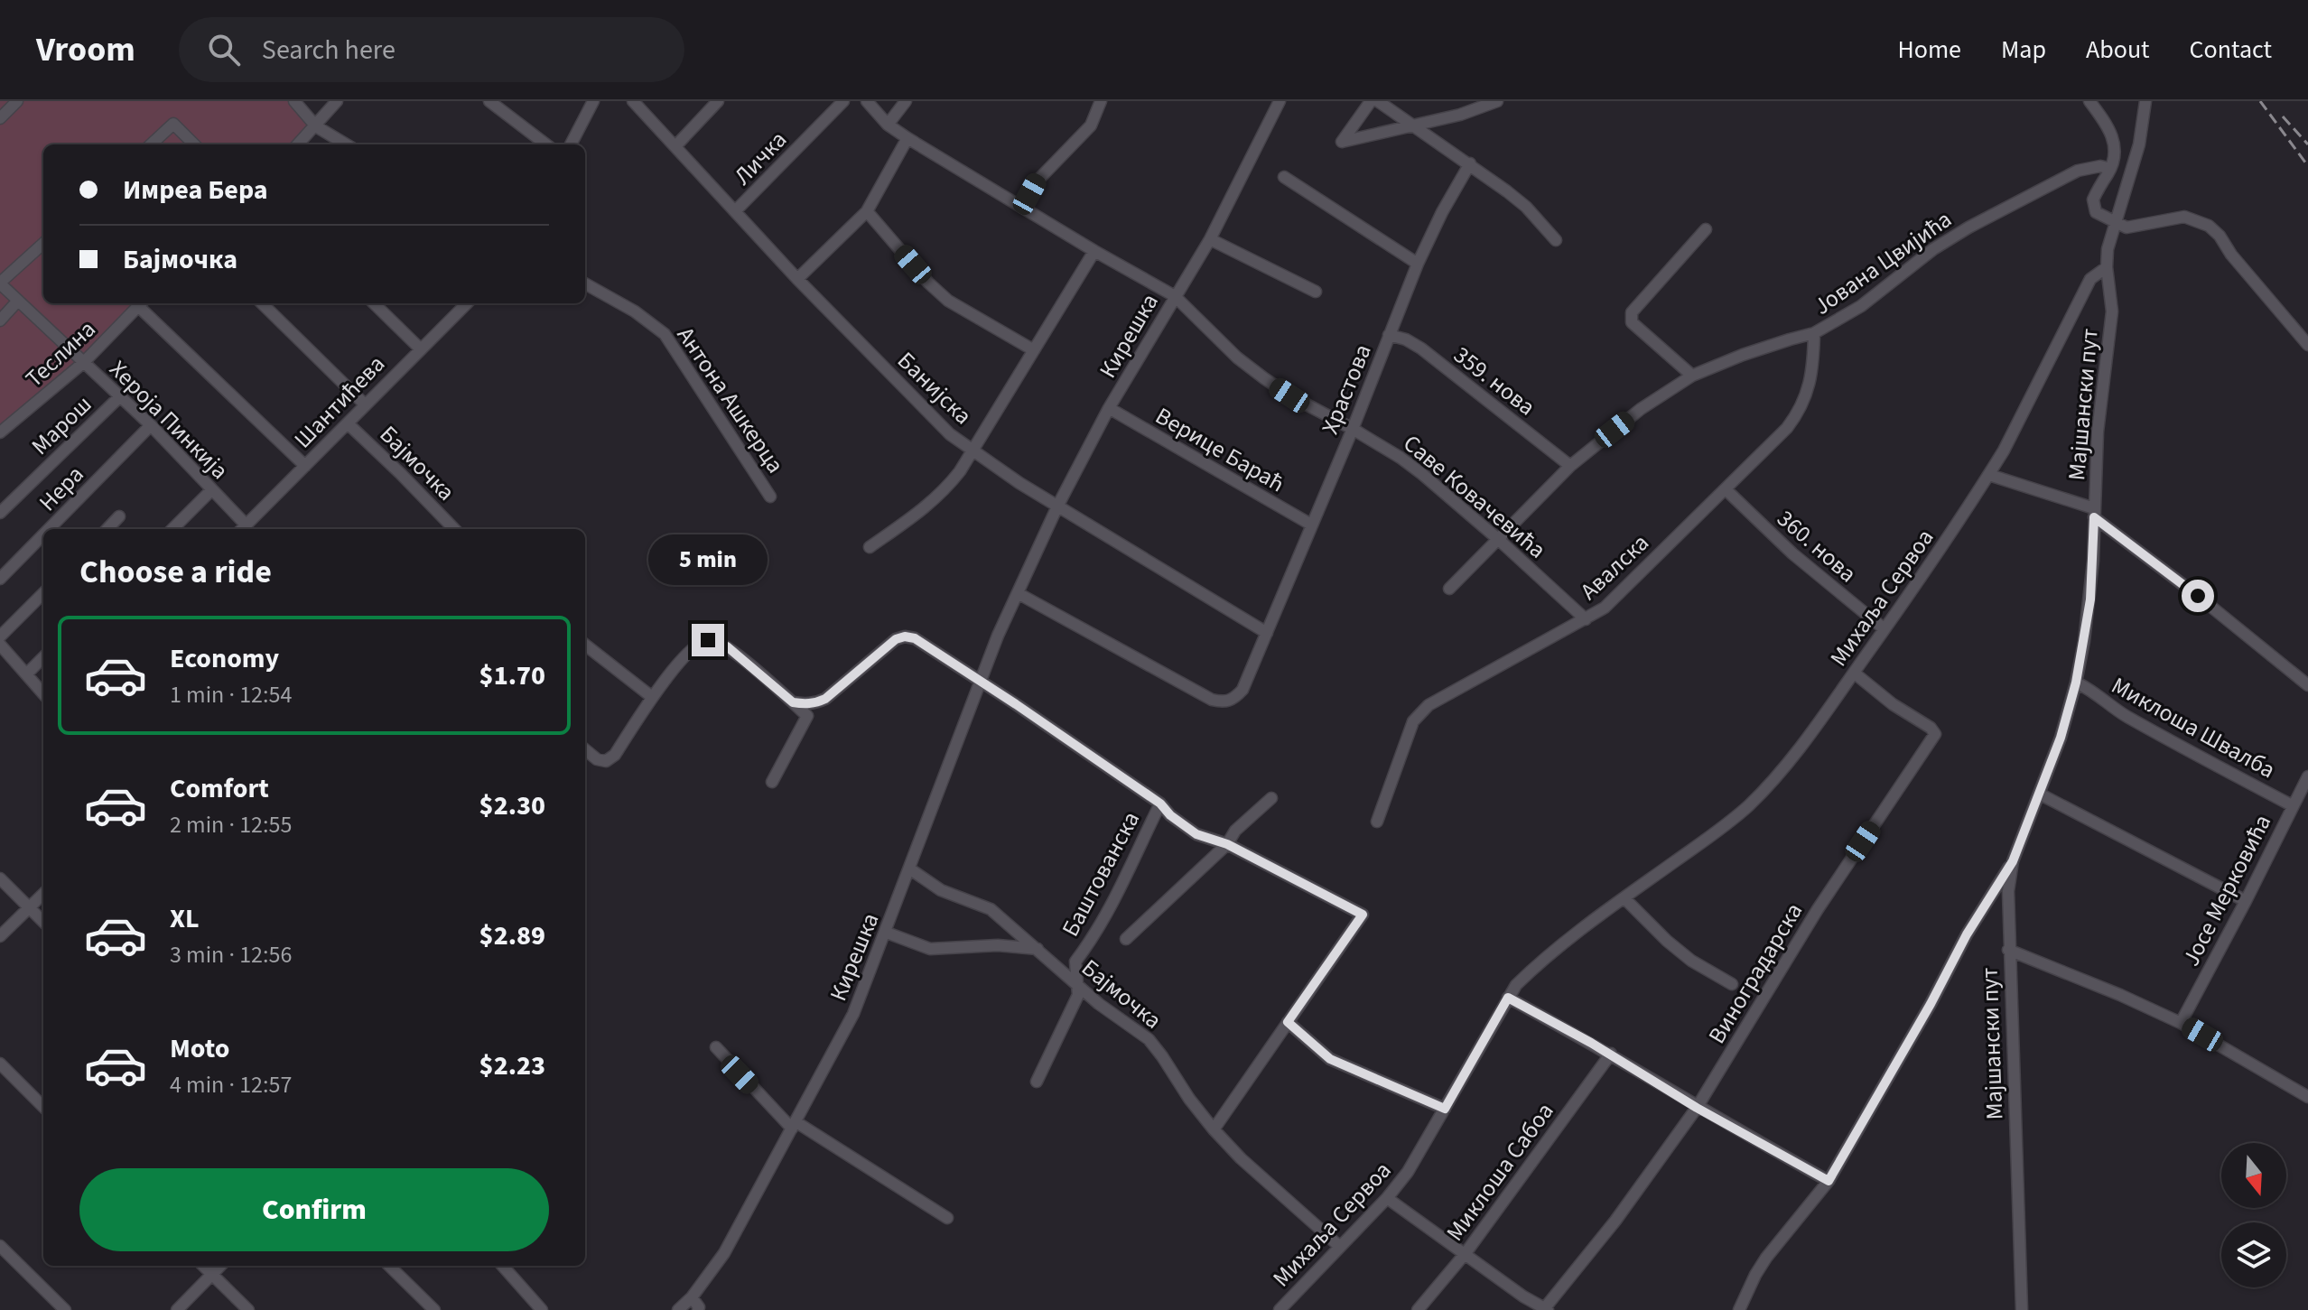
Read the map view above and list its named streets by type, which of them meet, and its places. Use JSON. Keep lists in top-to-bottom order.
{
  "streets": {
    "street": [
      "Личка",
      "Јована Цвијића",
      "Кирешка",
      "Теслина",
      "359. нова",
      "Банијска",
      "Храстова",
      "Антона Ашкерца",
      "Шантићева",
      "Мајшански пут",
      "Хероја Пинкија",
      "Марош",
      "Верице Бараћ",
      "Бајмочка",
      "Нера",
      "Саве Ковачевића",
      "360. нова",
      "Авалска",
      "Михаља Сервоа",
      "Миклоша Швалба",
      "Баштованска",
      "Јосе Мерковића",
      "Виноградарска",
      "Миклоша Сабоа"
    ]
  },
  "crossings": [
    ["Личка", "Банијска"],
    ["Јована Цвијића", "359. нова"],
    ["Јована Цвијића", "Саве Ковачевића"],
    ["Јована Цвијића", "Авалска"],
    ["Кирешка", "Банијска"],
    ["Кирешка", "Верице Бараћ"],
    ["Кирешка", "Бајмочка"],
    ["Кирешка", "Саве Ковачевића"],
    ["Теслина", "Хероја Пинкија"],
    ["359. нова", "Храстова"],
    ["Банијска", "Храстова"],
    ["Храстова", "Верице Бараћ"],
    ["Храстова", "Саве Ковачевића"],
    ["Шантићева", "Хероја Пинкија"],
    ["Шантићева", "Бајмочка"],
    ["Мајшански пут", "Михаља Сервоа"],
    ["Мајшански пут", "Миклоша Швалба"],
    ["Хероја Пинкија", "Марош"],
    ["Хероја Пинкија", "Нера"],
    ["Бајмочка", "Михаља Сервоа"],
    ["Бајмочка", "Баштованска"],
    ["Саве Ковачевића", "Авалска"],
    ["360. нова", "Авалска"],
    ["360. нова", "Михаља Сервоа"],
    ["Михаља Сервоа", "Виноградарска"],
    ["Миклоша Швалба", "Јосе Мерковића"]
  ],
  "north": "bottom",
  "page": {
    "header": "Vroom",
    "search": "Search here",
    "nav": [
      "Home",
      "Map",
      "About",
      "Contact"
    ],
    "banner": ["Имреа Бера", "Бајмочка"],
    "heading": "Choose a ride",
    "bubble": "5 min",
    "list": [
      {
        "name": "Economy",
        "note": "1 min · 12:54",
        "value": "$1.70"
      },
      {
        "name": "Comfort",
        "note": "2 min · 12:55",
        "value": "$2.30"
      },
      {
        "name": "XL",
        "note": "3 min · 12:56",
        "value": "$2.89"
      },
      {
        "name": "Moto",
        "note": "4 min · 12:57",
        "value": "$2.23"
      }
    ],
    "buttons": "Confirm"
  }
}
